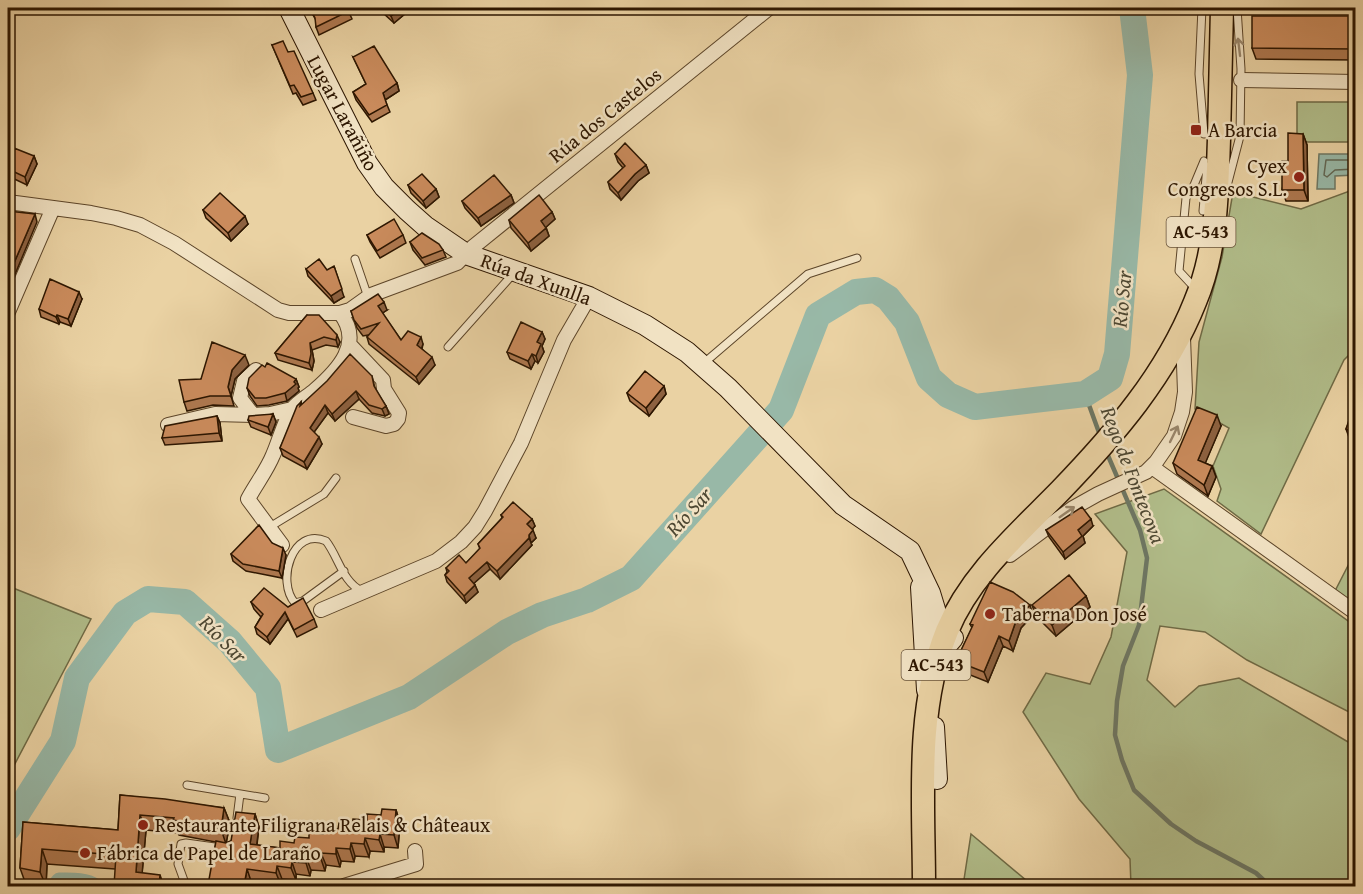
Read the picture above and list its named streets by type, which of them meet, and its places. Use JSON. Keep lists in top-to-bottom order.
{
  "streets": {
    "main road": ["AC-543"],
    "street": ["Lugar Larañiño", "Rúa dos Castelos", "Rúa da Xunlla"]
  },
  "crossings": [
    ["Lugar Larañiño", "Rúa dos Castelos"],
    ["Lugar Larañiño", "Rúa da Xunlla"],
    ["Rúa dos Castelos", "Rúa da Xunlla"],
    ["AC-543", "Rúa da Xunlla"]
  ],
  "water": ["Río Sar", "Rego de Fontecova"],
  "places": {
    "transit": ["A Barcia"],
    "other": [
      "Cyex Congresos S.L.",
      "Taberna Don José",
      "Restaurante Filigrana Relais & Châteaux",
      "Fábrica de Papel de Laraño"
    ]
  }
}
